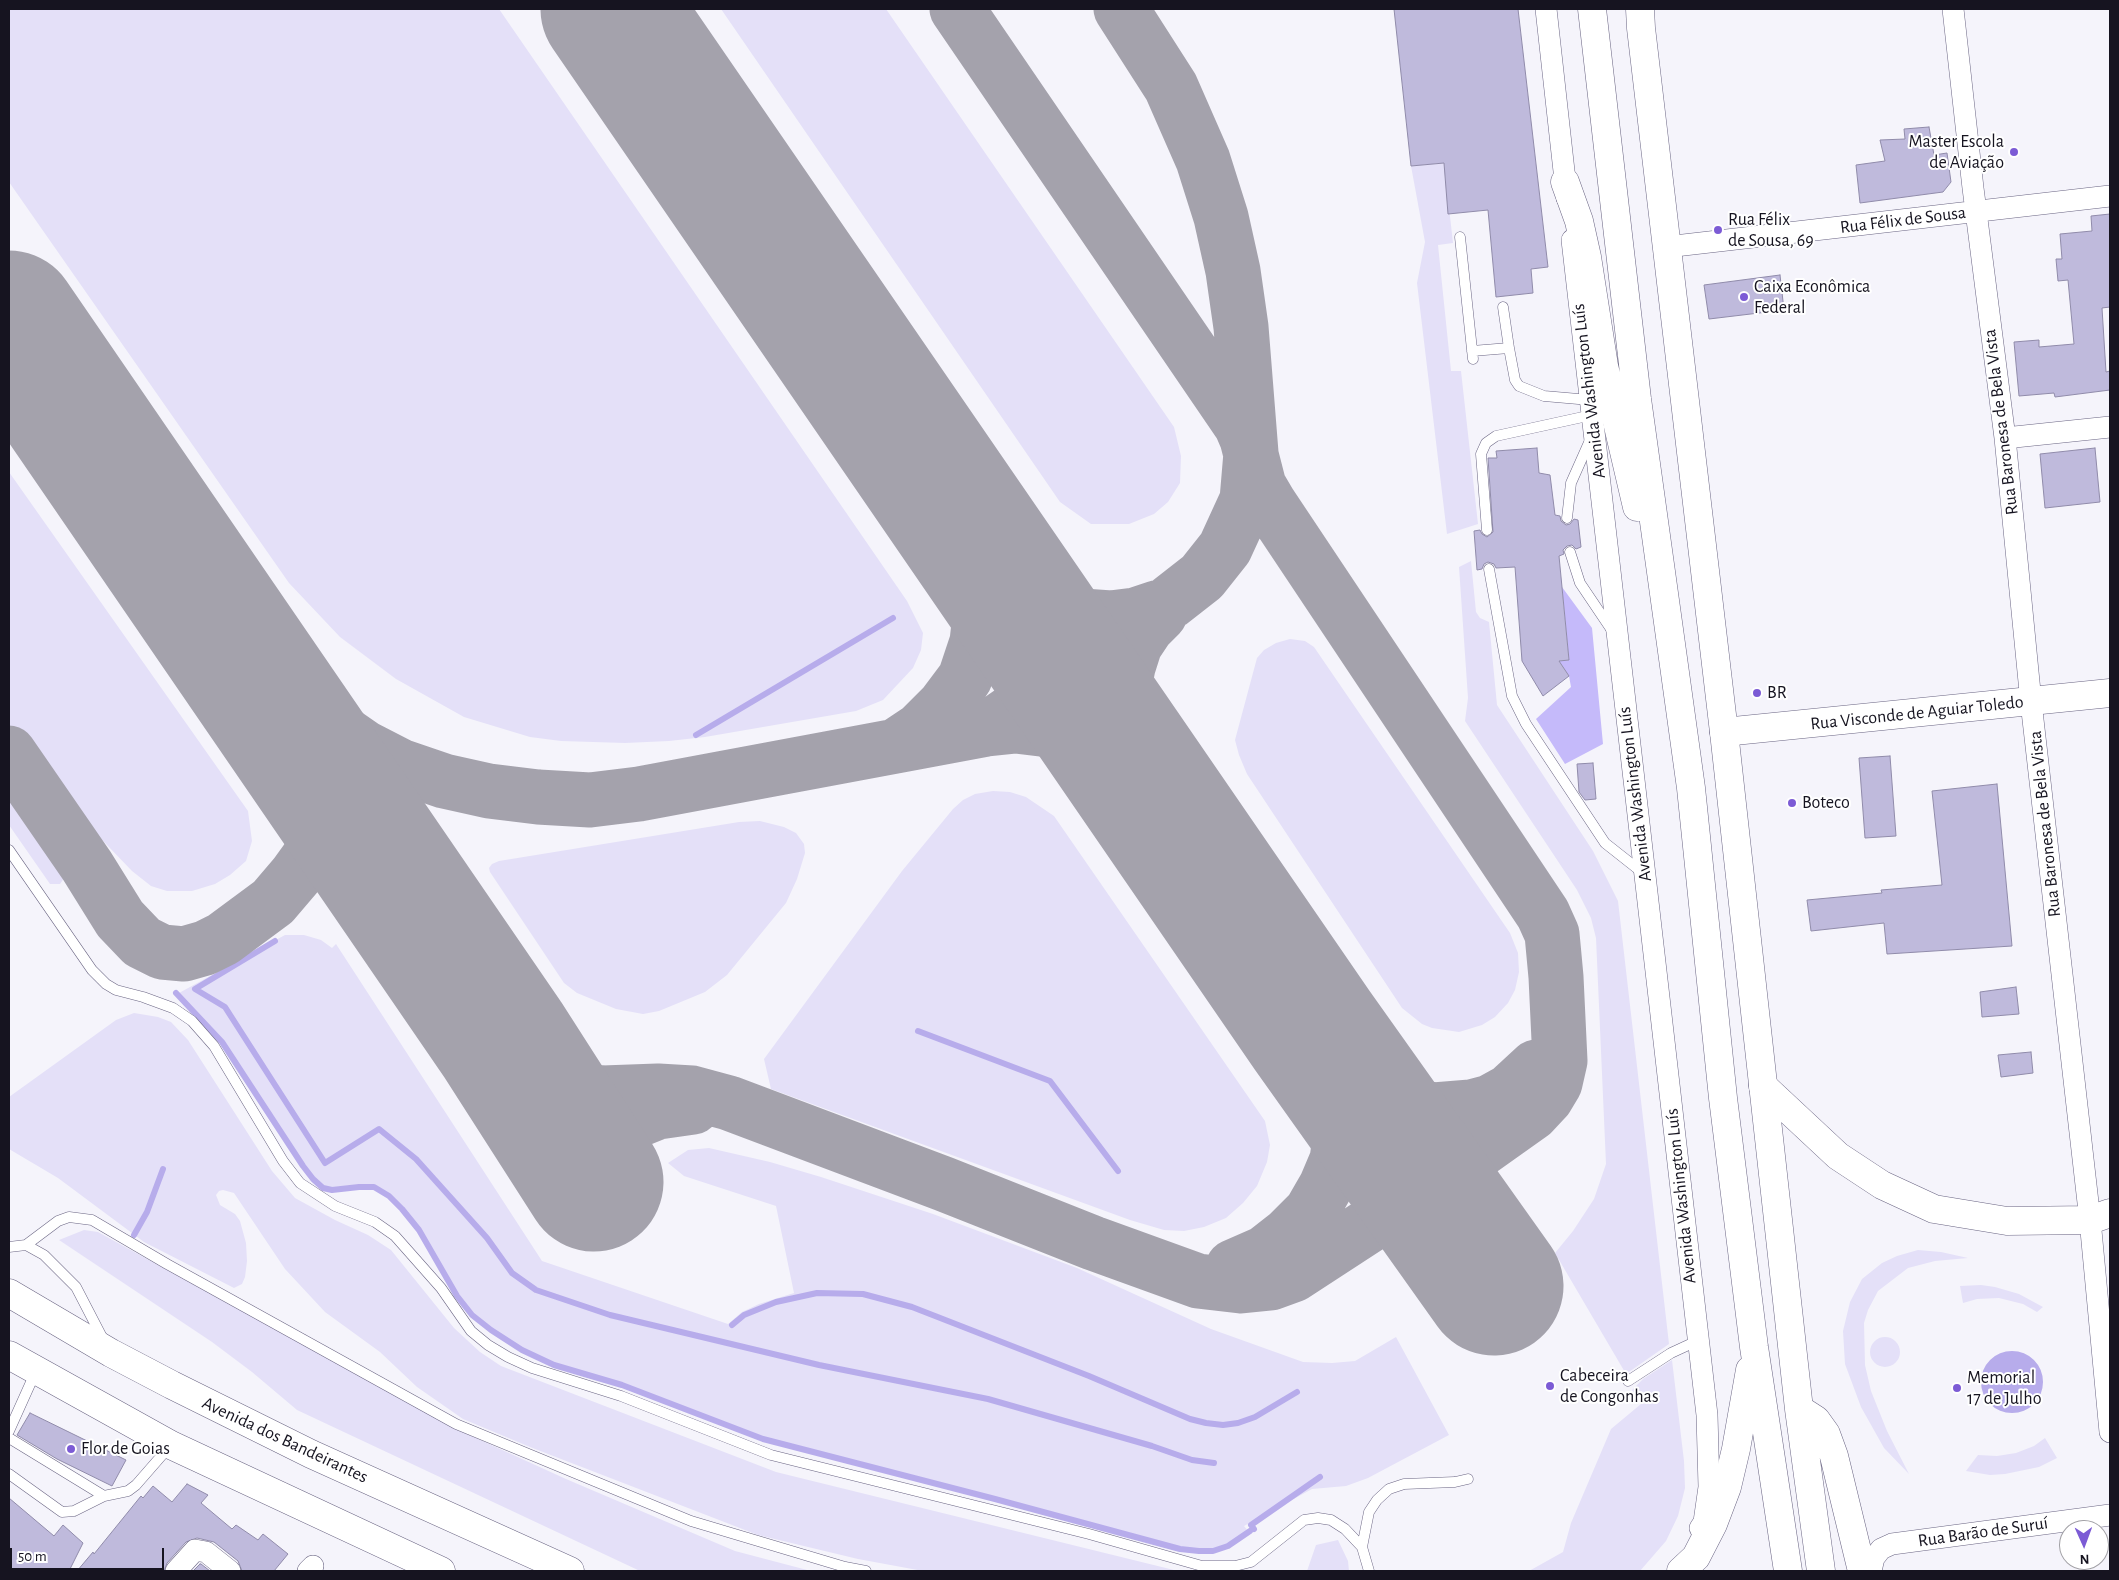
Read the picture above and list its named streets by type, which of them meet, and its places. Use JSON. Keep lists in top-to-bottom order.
{
  "streets": {
    "main road": ["Rua Visconde de Aguiar Toledo", "Avenida dos Bandeirantes"],
    "street": [
      "Rua Félix de Sousa",
      "Avenida Washington Luís",
      "Rua Baronesa de Bela Vista",
      "Rua Barão de Suruí"
    ]
  },
  "crossings": [
    ["Rua Félix de Sousa", "Rua Baronesa de Bela Vista"],
    ["Rua Baronesa de Bela Vista", "Rua Visconde de Aguiar Toledo"]
  ],
  "places": [
    "Master Escola de Aviação",
    "Rua Félix de Sousa, 69",
    "Caixa Econômica Federal",
    "BR",
    "Boteco",
    "Cabeceira de Congonhas",
    "Memorial 17 de Julho",
    "Flor de Goias"
  ],
  "scale_bar": "50 m",
  "north": "bottom"
}
